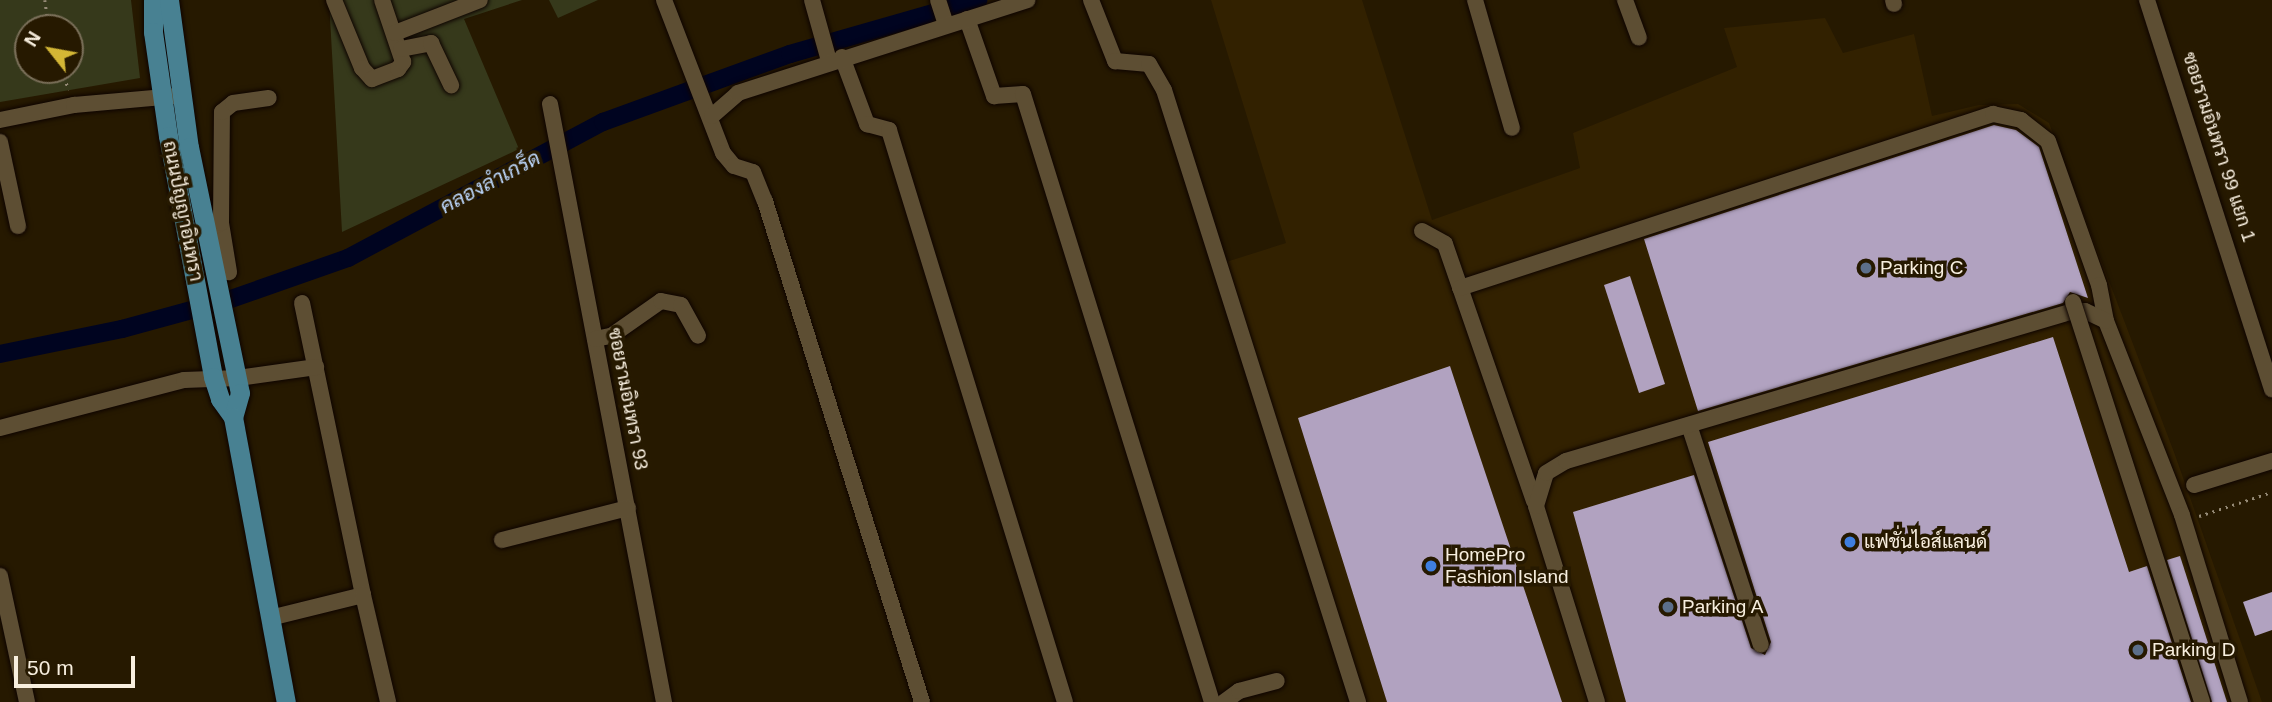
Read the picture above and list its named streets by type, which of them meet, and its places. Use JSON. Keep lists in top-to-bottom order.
{
  "streets": {
    "main road": ["ถนนปัญญาอินทรา"],
    "street": ["ซอยรามอินทรา 99 แยก 1", "ซอยรามอินทรา 93"]
  },
  "water": ["คลองลำเกร็ด"],
  "places": [
    "Parking C",
    "แฟชั่นไอส์แลนด์",
    "HomePro Fashion Island",
    "Parking A",
    "Parking D"
  ],
  "scale_bar": "50 m",
  "north": "top left"
}
